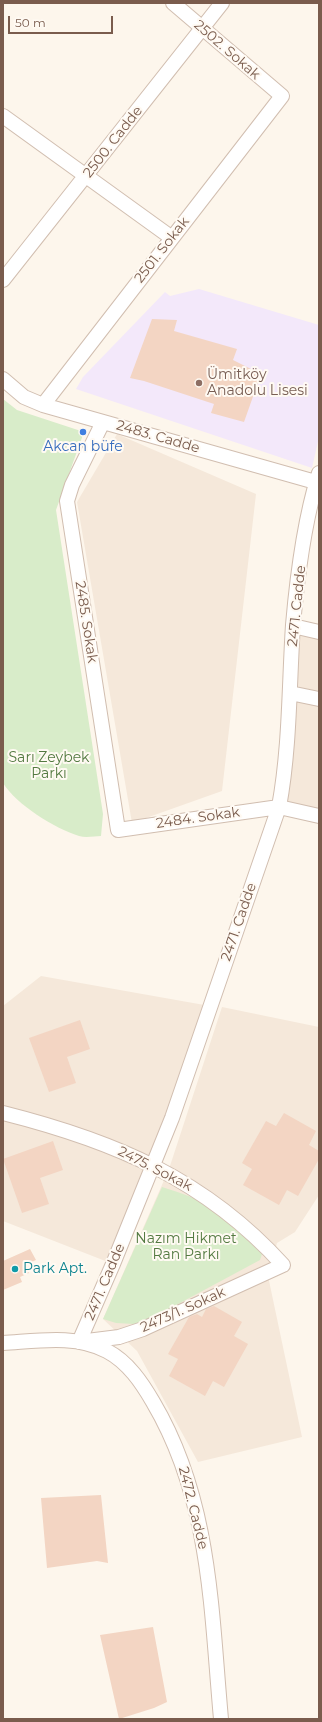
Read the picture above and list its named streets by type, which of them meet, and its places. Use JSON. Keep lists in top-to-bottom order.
{
  "streets": {
    "street": [
      "2502. Sokak",
      "2500. Cadde",
      "2501. Sokak",
      "2483. Cadde",
      "2471. Cadde",
      "2485. Sokak",
      "2484. Sokak",
      "2475. Sokak",
      "2473/1. Sokak",
      "2472. Cadde"
    ]
  },
  "crossings": [
    ["2502. Sokak", "2500. Cadde"],
    ["2502. Sokak", "2501. Sokak"],
    ["2501. Sokak", "2483. Cadde"],
    ["2483. Cadde", "2471. Cadde"],
    ["2483. Cadde", "2485. Sokak"],
    ["2471. Cadde", "2484. Sokak"],
    ["2471. Cadde", "2475. Sokak"],
    ["2471. Cadde", "2473/1. Sokak"],
    ["2471. Cadde", "2472. Cadde"],
    ["2485. Sokak", "2484. Sokak"],
    ["2475. Sokak", "2473/1. Sokak"],
    ["2473/1. Sokak", "2472. Cadde"]
  ],
  "parks": ["Sarı Zeybek Parkı", "Nazım Hikmet Ran Parkı"],
  "places": ["Ümitköy Anadolu Lisesi", "Akcan büfe", "Park Apt."],
  "scale_bar": "50 m"
}
